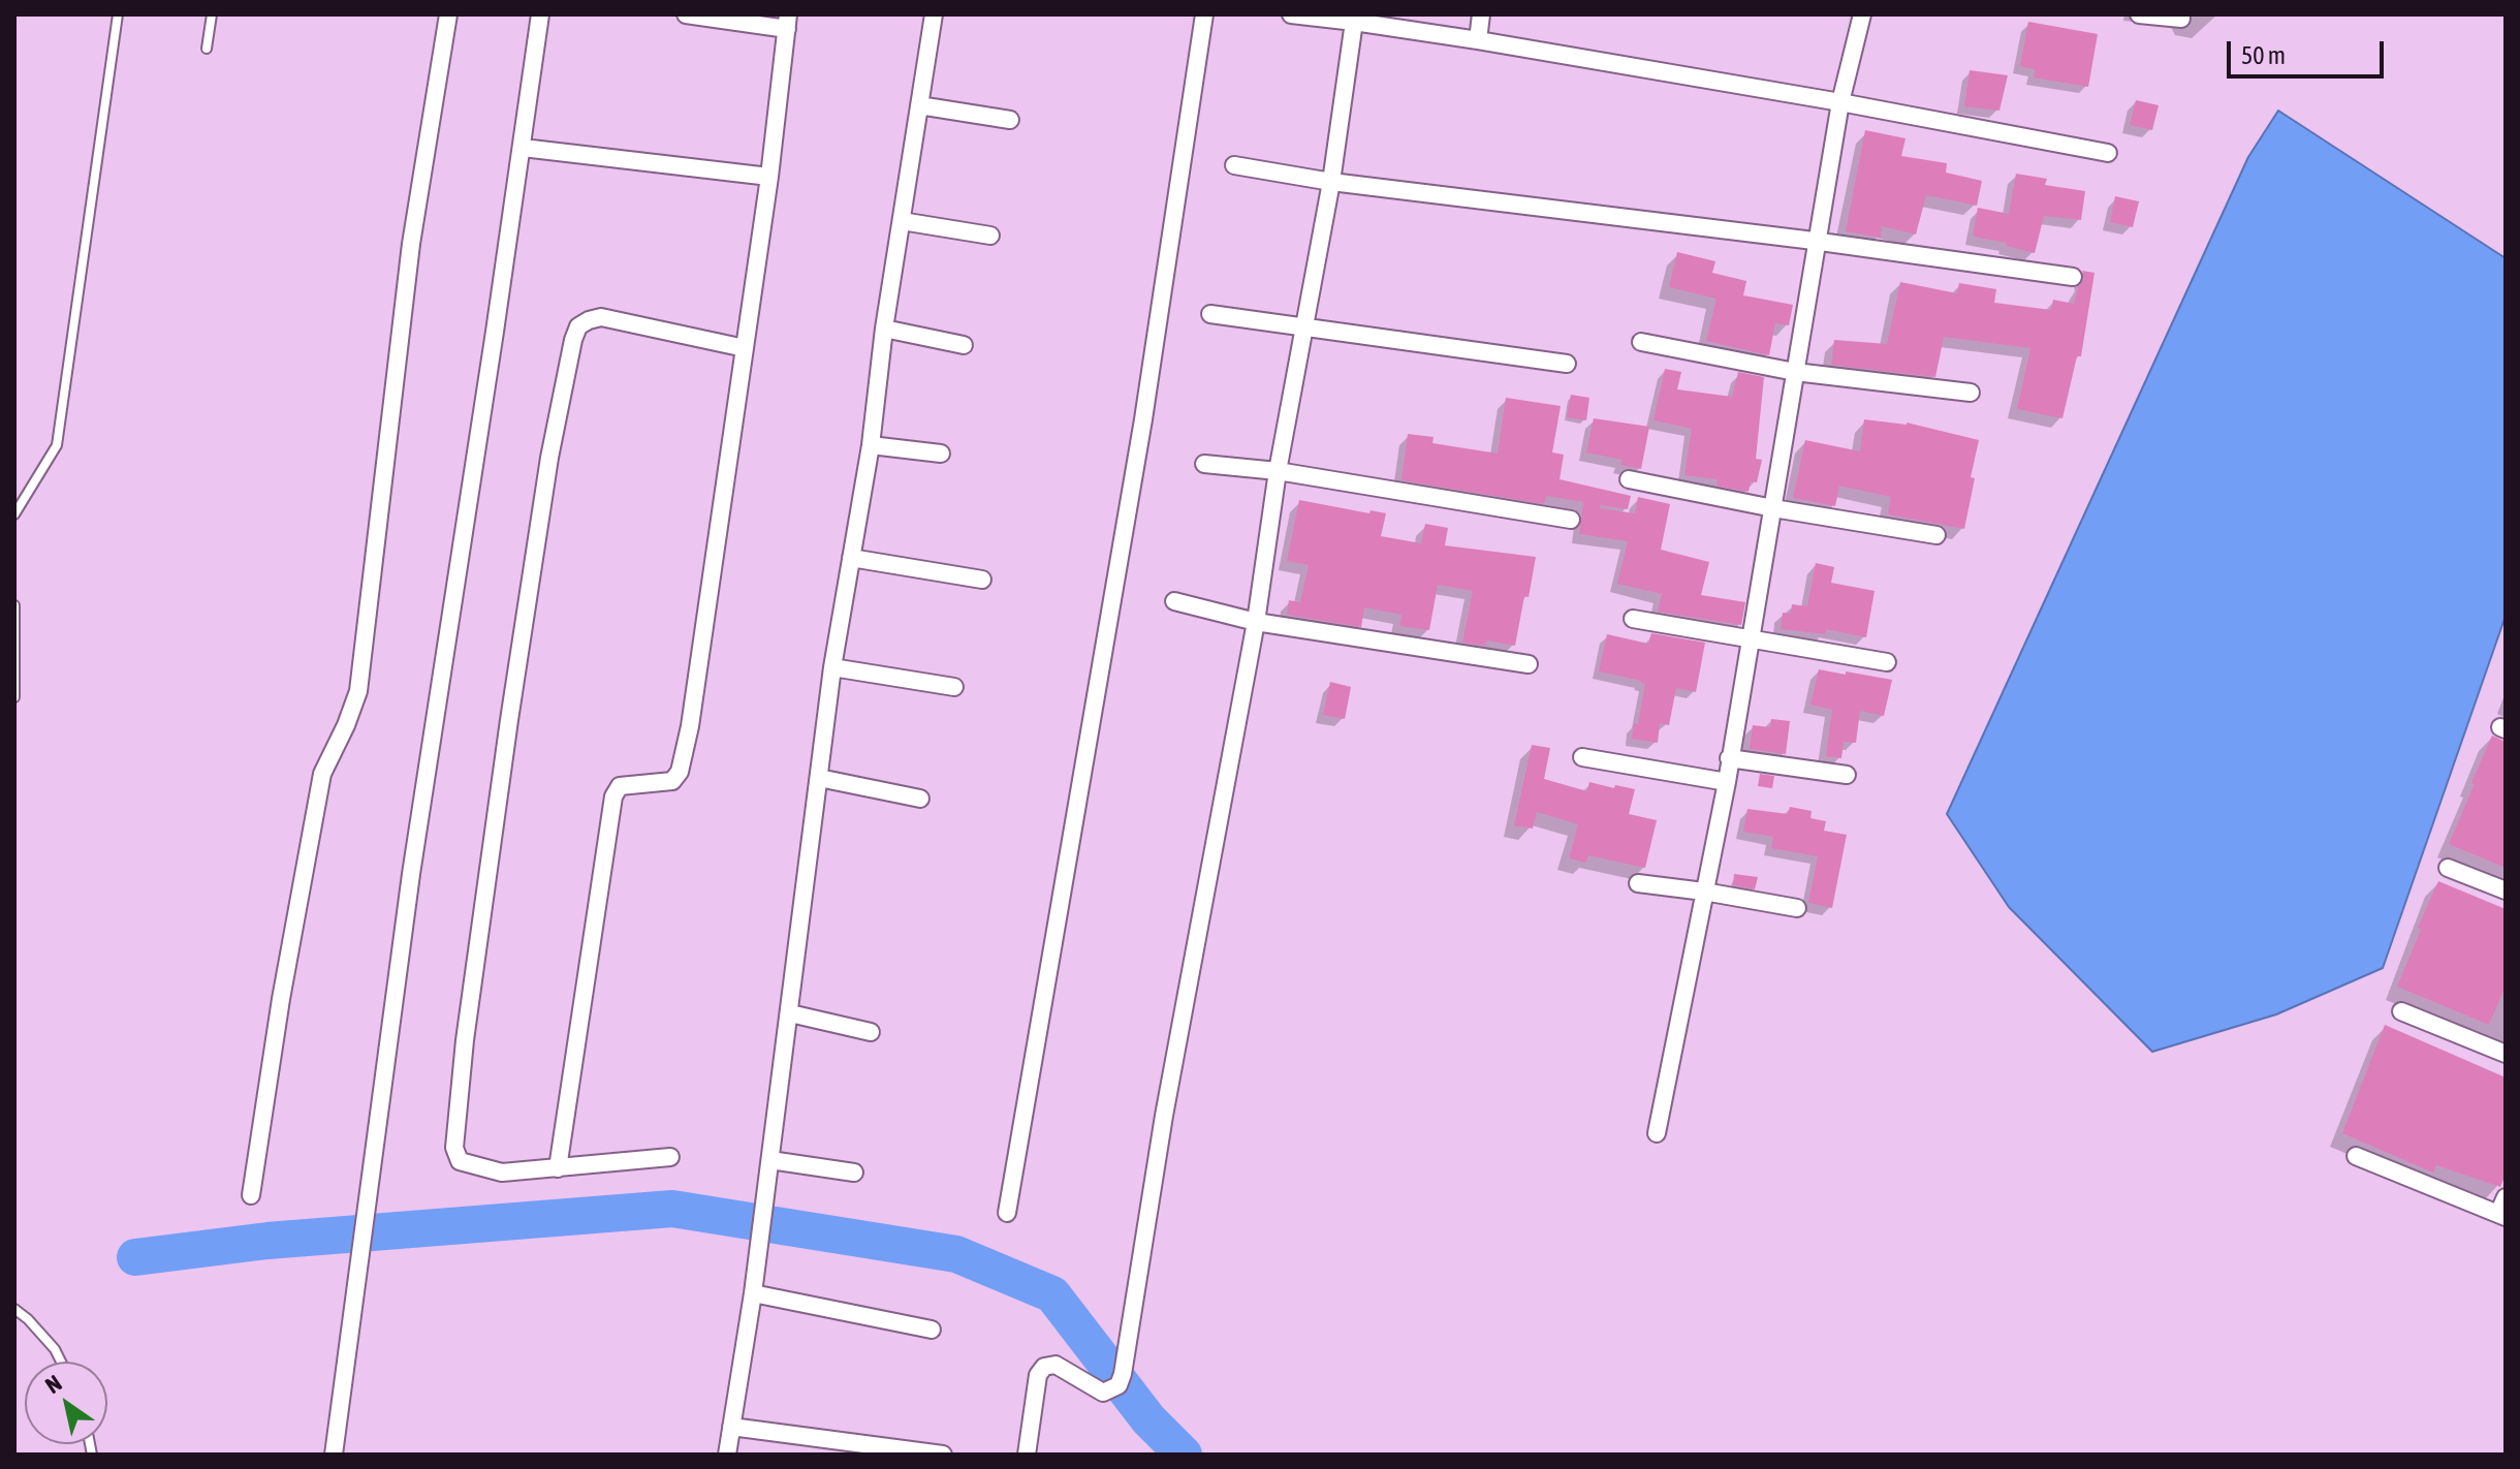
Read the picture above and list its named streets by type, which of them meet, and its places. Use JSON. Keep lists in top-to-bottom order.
{
  "scale_bar": "50 m",
  "north": "top left"
}
